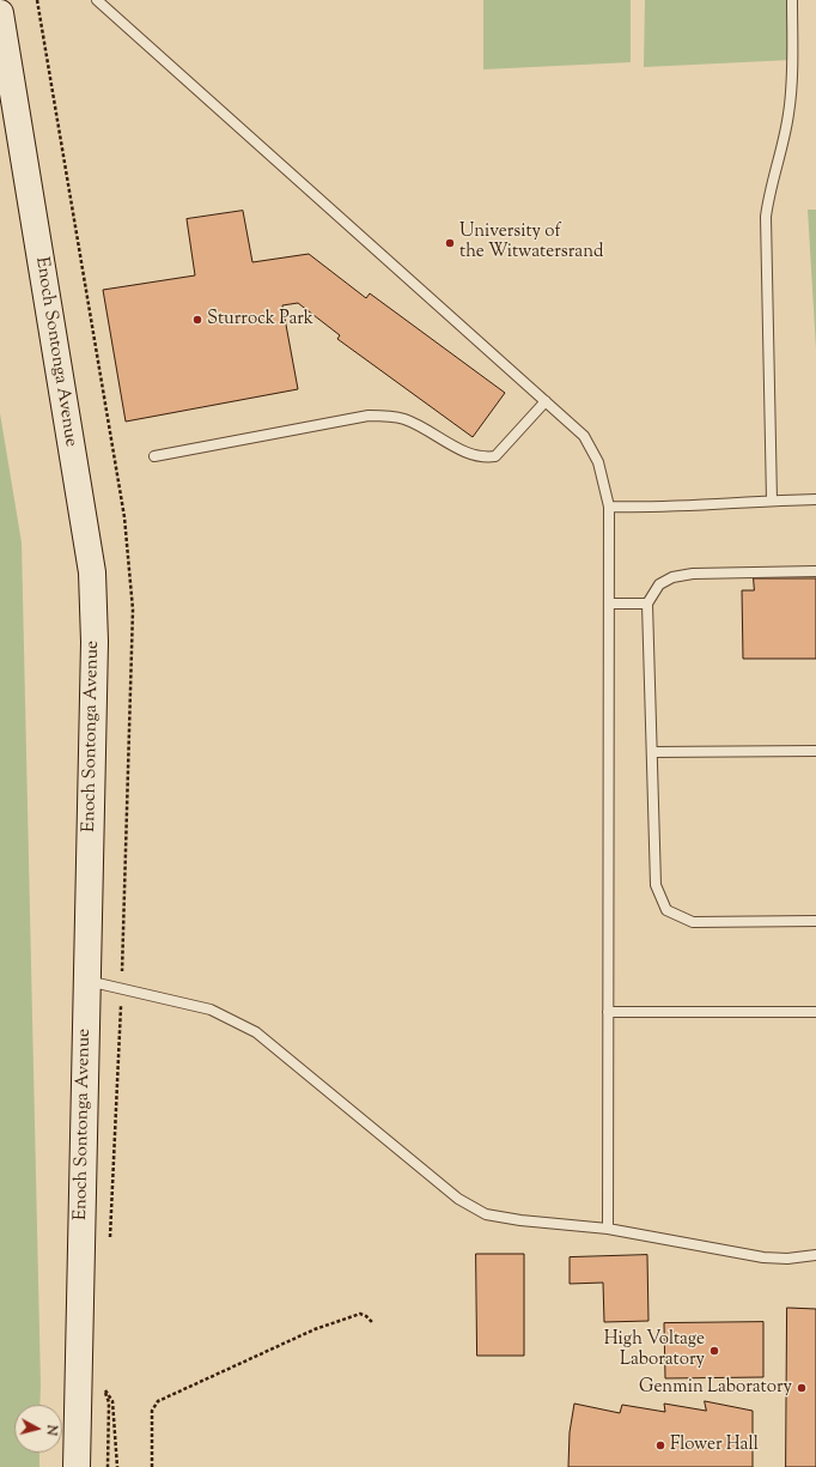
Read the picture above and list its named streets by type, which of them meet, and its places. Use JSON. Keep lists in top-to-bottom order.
{
  "streets": {
    "main road": ["Enoch Sontonga Avenue"]
  },
  "places": [
    "University of the Witwatersrand",
    "Sturrock Park",
    "High Voltage Laboratory",
    "Genmin Laboratory",
    "Flower Hall"
  ],
  "north": "right"
}
